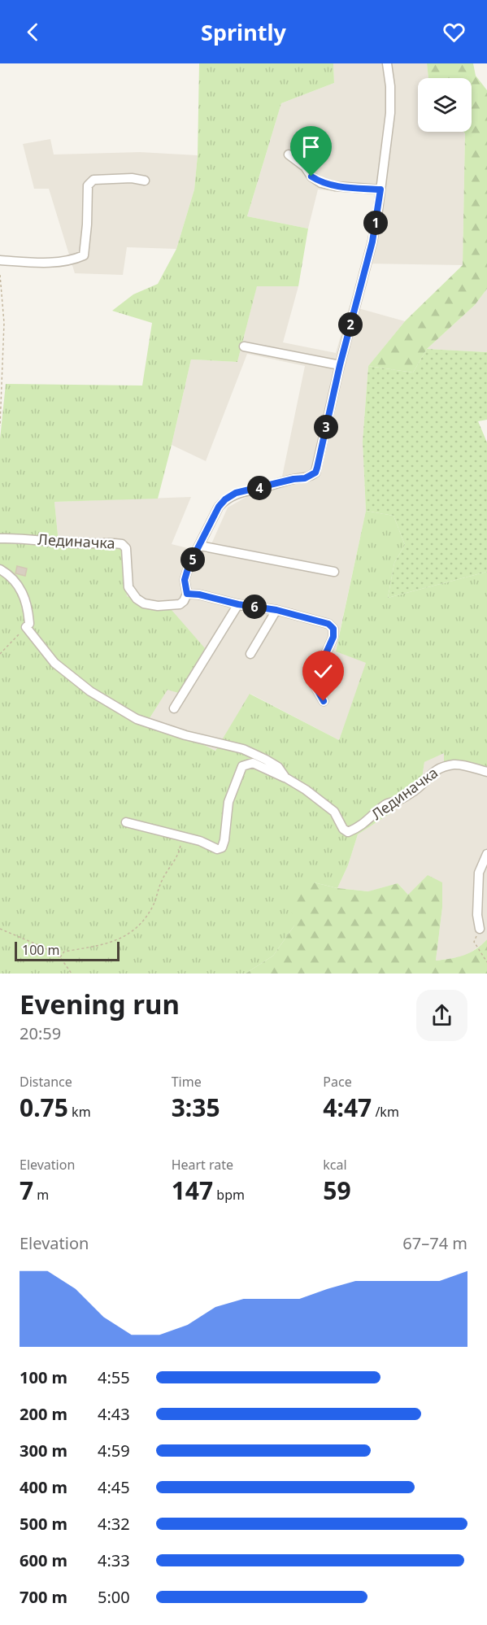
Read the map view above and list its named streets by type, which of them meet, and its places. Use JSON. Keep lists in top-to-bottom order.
{
  "streets": {
    "street": ["Лединачка"]
  },
  "scale_bar": "100 m",
  "page": {
    "header": "Sprintly",
    "pins": [
      "1",
      "2",
      "3",
      "4",
      "5",
      "6"
    ],
    "scale": "100 m",
    "heading": ["Evening run", "20:59"],
    "stats": [
      ["Distance", "0.75 km"],
      ["Time", "3:35"],
      ["Pace", "4:47 /km"],
      ["Elevation", "7 m"],
      ["Heart rate", "147 bpm"],
      ["kcal", "59"]
    ],
    "chart": ["Elevation", "67–74 m"],
    "list": [
      {
        "name": "100 m",
        "note": "4:55"
      },
      {
        "name": "200 m",
        "note": "4:43"
      },
      {
        "name": "300 m",
        "note": "4:59"
      },
      {
        "name": "400 m",
        "note": "4:45"
      },
      {
        "name": "500 m",
        "note": "4:32"
      },
      {
        "name": "600 m",
        "note": "4:33"
      },
      {
        "name": "700 m",
        "note": "5:00"
      }
    ]
  }
}
